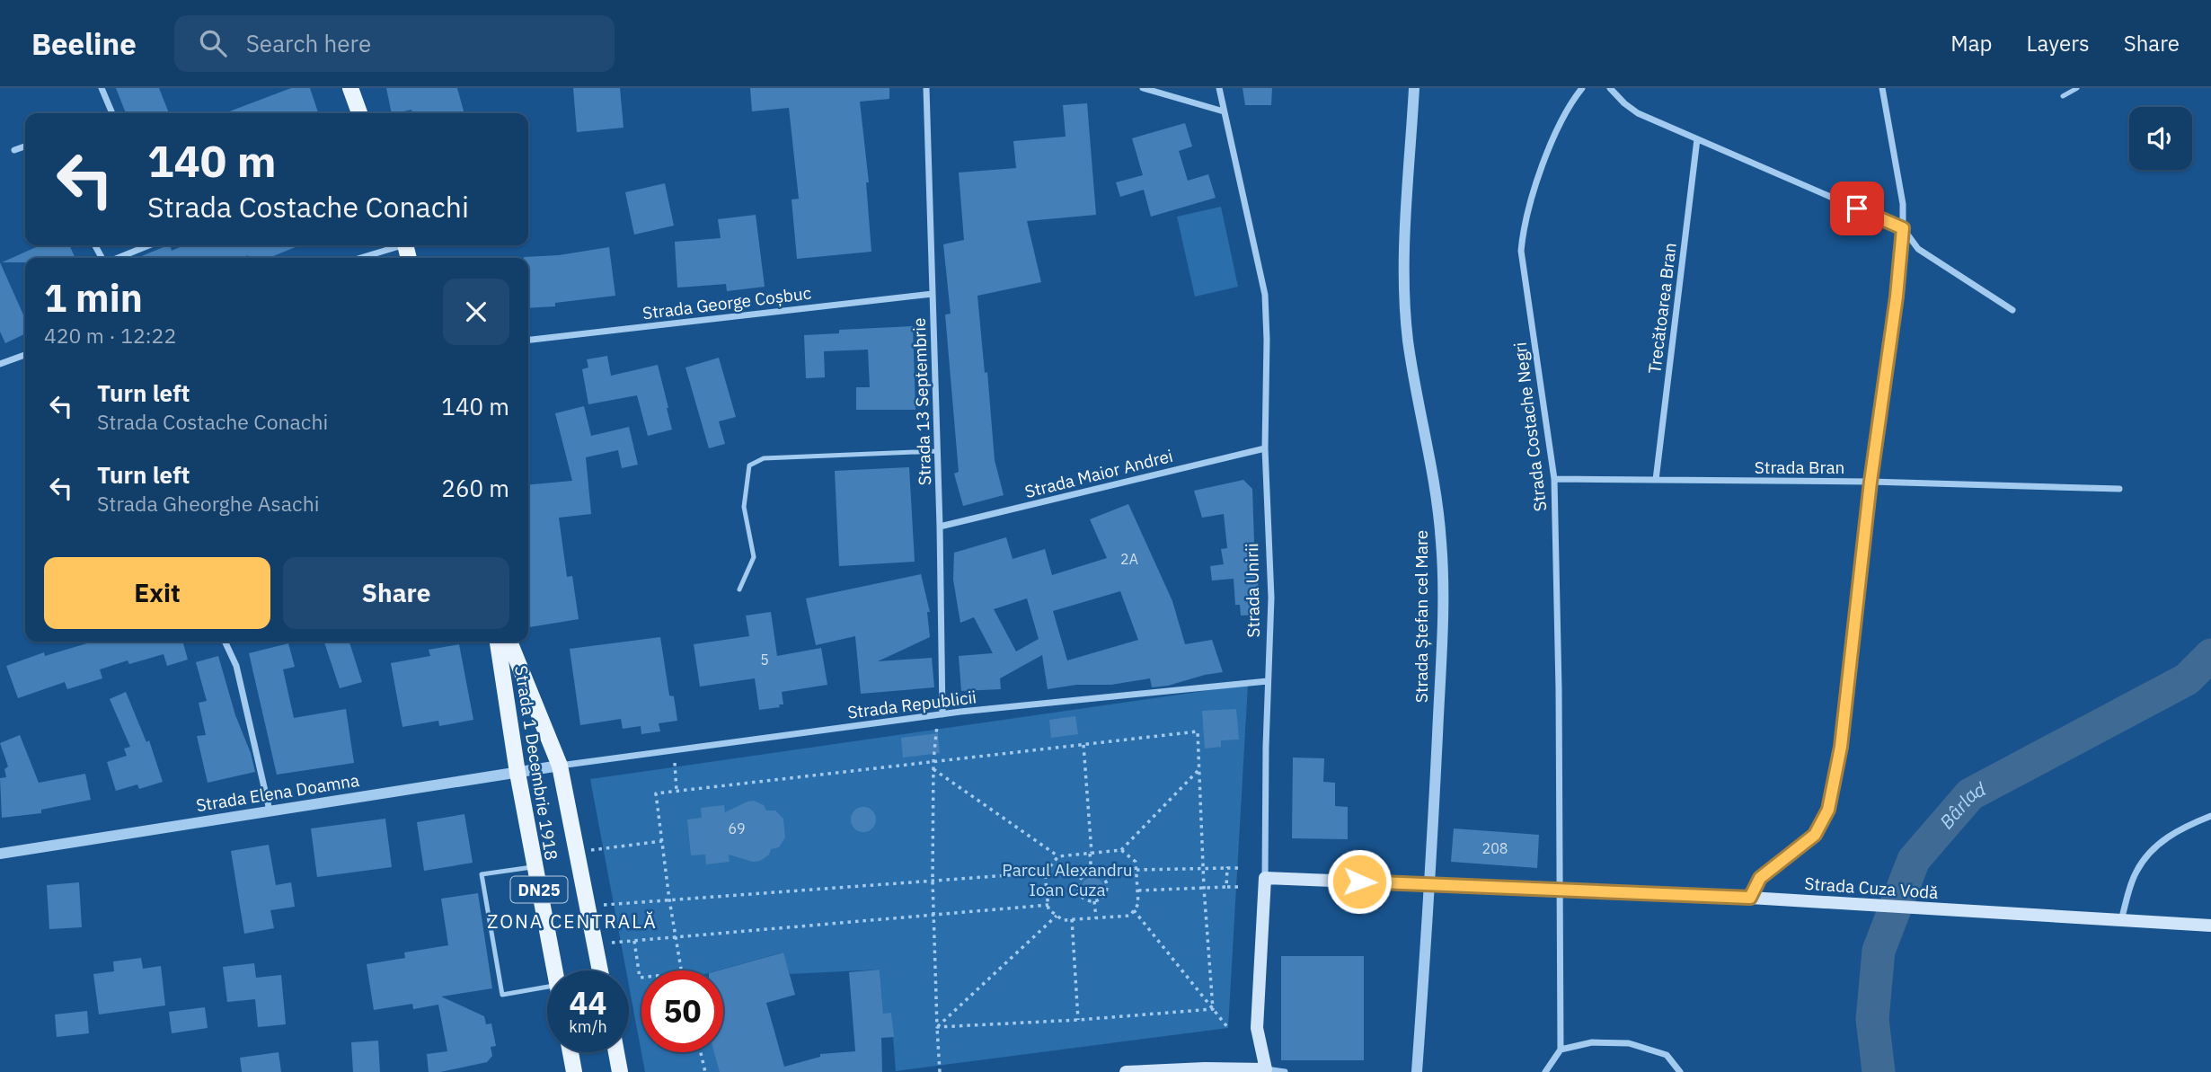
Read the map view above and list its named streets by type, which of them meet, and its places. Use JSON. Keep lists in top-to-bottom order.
{
  "streets": {
    "main road": [
      "Strada Unirii",
      "Strada 1 Decembrie 1918",
      "Strada Cuza Vodă",
      "DN25"
    ],
    "street": [
      "Strada George Coșbuc",
      "Trecătoarea Bran",
      "Strada 13 Septembrie",
      "Strada Costache Negri",
      "Strada Bran",
      "Strada Maior Andrei",
      "Strada Ștefan cel Mare",
      "Strada Republicii",
      "Strada Elena Doamna"
    ]
  },
  "crossings": [
    ["Strada George Coșbuc", "Strada 13 Septembrie"],
    ["Trecătoarea Bran", "Strada Bran"],
    ["Strada 13 Septembrie", "Strada Maior Andrei"],
    ["Strada 13 Septembrie", "Strada Republicii"],
    ["Strada Costache Negri", "Strada Bran"],
    ["Strada Costache Negri", "Strada Cuza Vodă"],
    ["Strada Maior Andrei", "Strada Unirii"],
    ["Strada Unirii", "Strada Republicii"],
    ["Strada Unirii", "Strada Cuza Vodă"],
    ["Strada Ștefan cel Mare", "Strada Cuza Vodă"],
    ["Strada Republicii", "Strada 1 Decembrie 1918"],
    ["Strada Republicii", "Strada Elena Doamna"],
    ["Strada 1 Decembrie 1918", "Strada Elena Doamna"]
  ],
  "districts": ["ZONA CENTRALĂ"],
  "water": ["Bârlad"],
  "parks": ["Parcul Alexandru Ioan Cuza"],
  "house_numbers": [
    "2A",
    "5",
    "69",
    "208"
  ],
  "page": {
    "header": "Beeline",
    "search": "Search here",
    "nav": ["Map", "Layers", "Share"],
    "turn": ["140 m", "Strada Costache Conachi"],
    "heading": ["1 min", "420 m · 12:22"],
    "list": [
      {
        "name": "Turn left",
        "note": "Strada Costache Conachi",
        "value": "140 m"
      },
      {
        "name": "Turn left",
        "note": "Strada Gheorghe Asachi",
        "value": "260 m"
      }
    ],
    "buttons": ["Exit", "Share"],
    "speed": "44 km/h",
    "limit": "50"
  }
}
